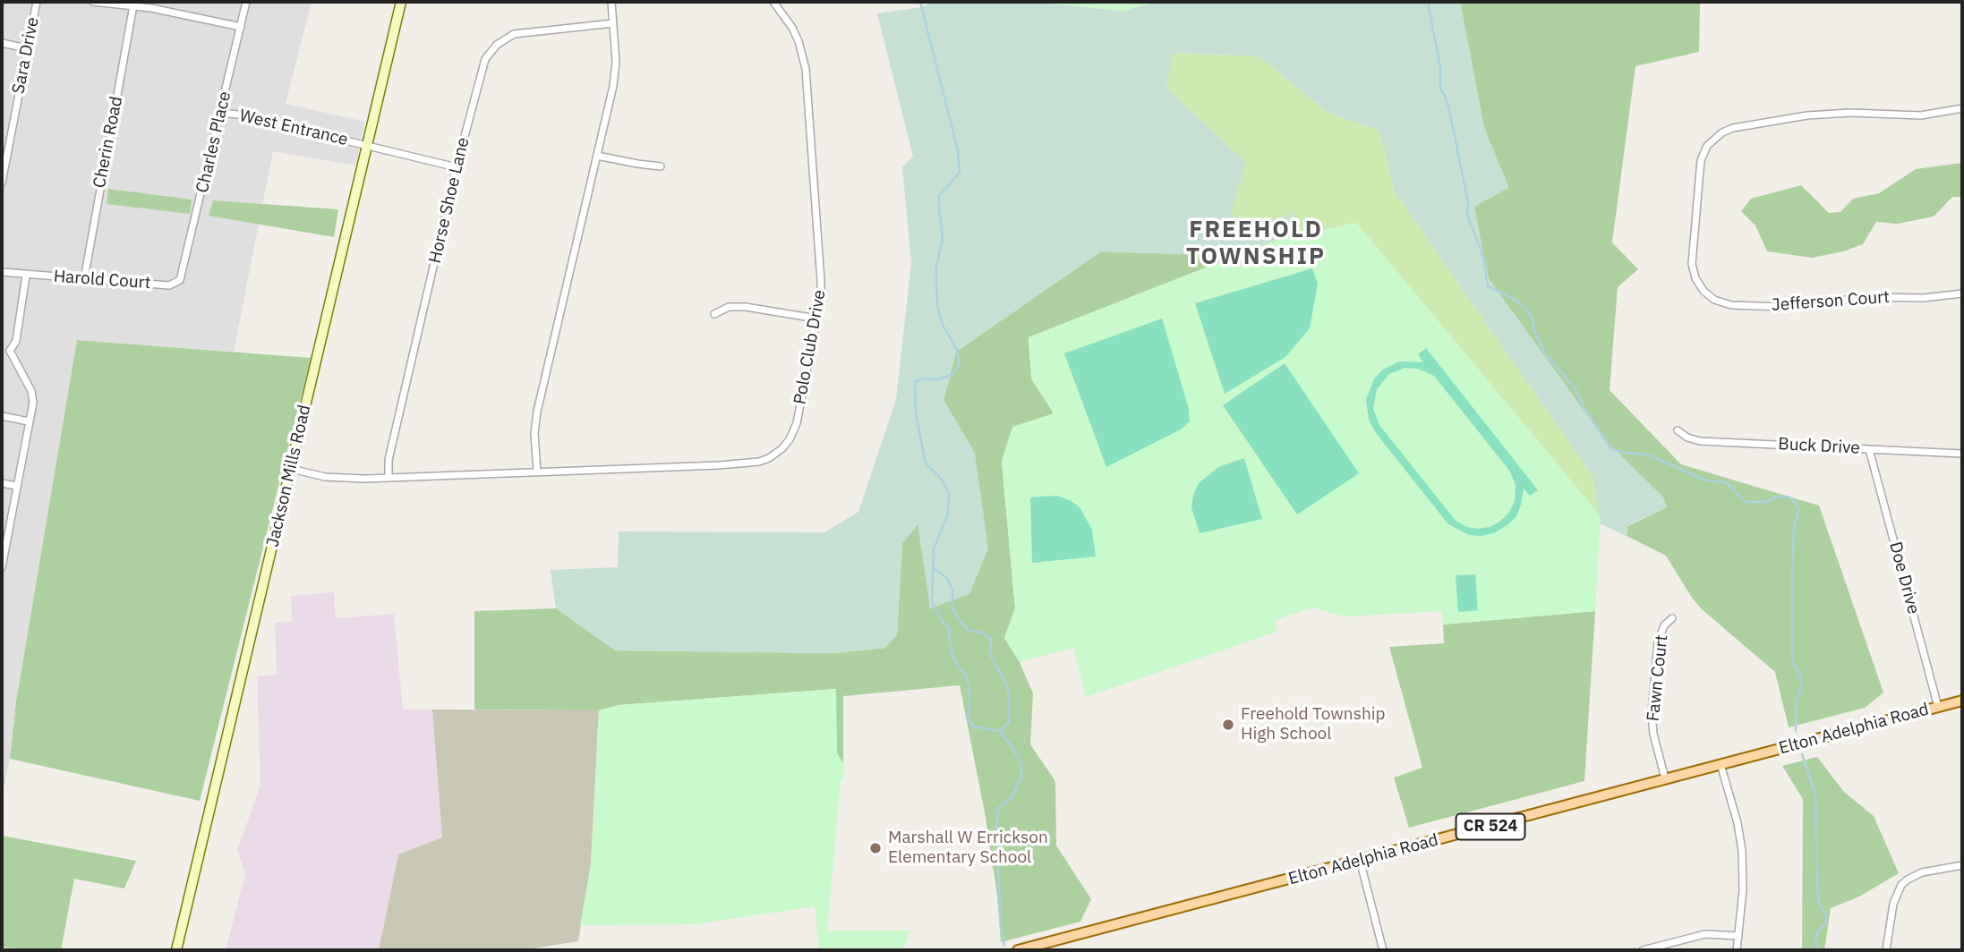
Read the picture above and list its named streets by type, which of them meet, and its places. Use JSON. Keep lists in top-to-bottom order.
{
  "streets": {
    "main road": ["Jackson Mills Road", "Elton Adelphia Road", "CR 524"],
    "street": [
      "Sara Drive",
      "West Entrance",
      "Cherin Road",
      "Charles Place",
      "Horse Shoe Lane",
      "Harold Court",
      "Jefferson Court",
      "Polo Club Drive",
      "Buck Drive",
      "Doe Drive",
      "Fawn Court"
    ]
  },
  "crossings": [
    ["West Entrance", "Charles Place"],
    ["West Entrance", "Horse Shoe Lane"],
    ["West Entrance", "Jackson Mills Road"],
    ["Cherin Road", "Harold Court"],
    ["Charles Place", "Harold Court"],
    ["Horse Shoe Lane", "Polo Club Drive"],
    ["Polo Club Drive", "Jackson Mills Road"],
    ["Buck Drive", "Doe Drive"],
    ["Doe Drive", "Elton Adelphia Road"],
    ["Fawn Court", "Elton Adelphia Road"]
  ],
  "districts": ["FREEHOLD TOWNSHIP"],
  "places": ["Freehold Township High School", "Marshall W Errickson Elementary School"]
}
